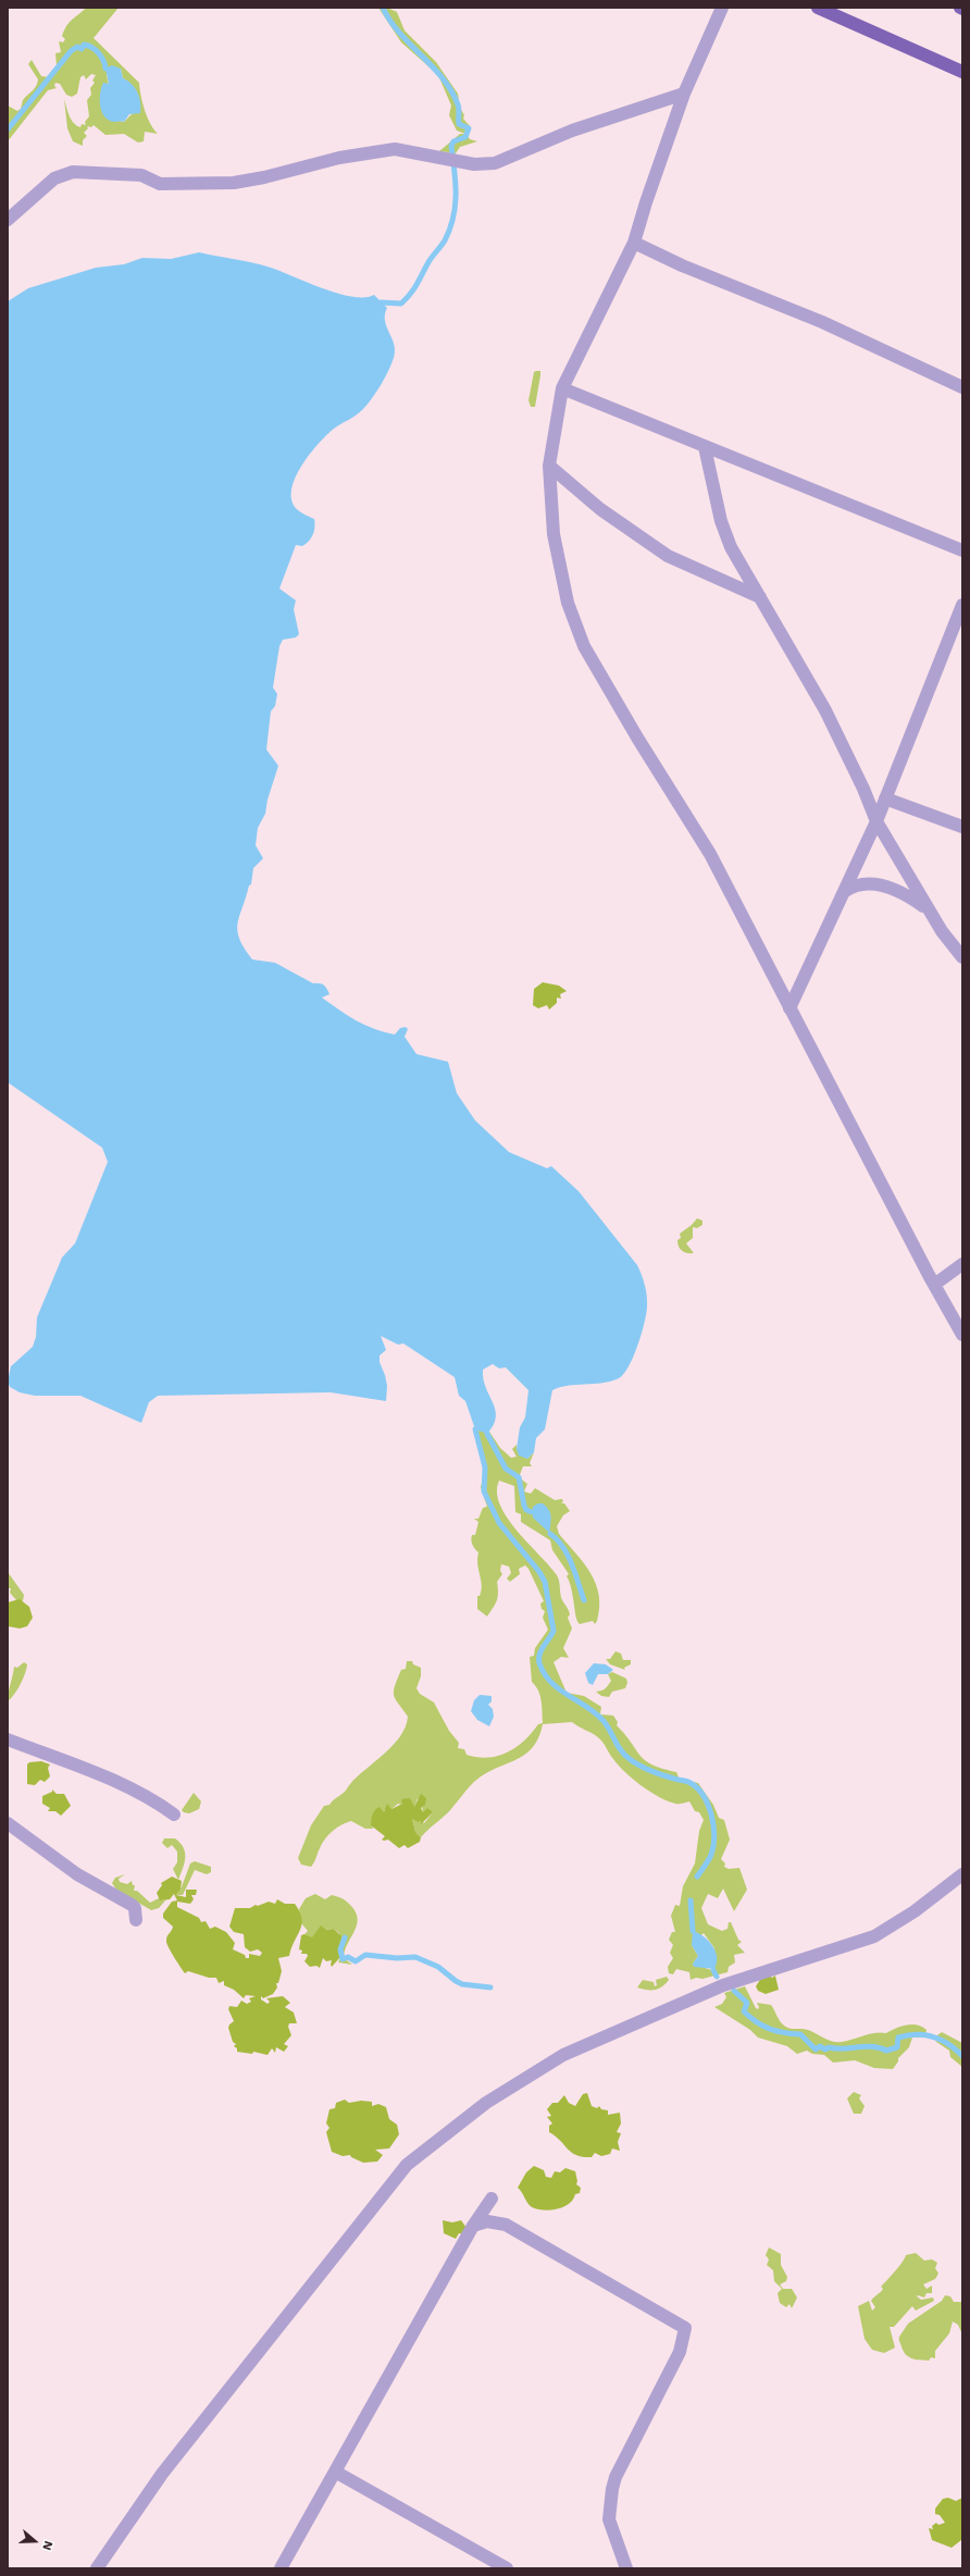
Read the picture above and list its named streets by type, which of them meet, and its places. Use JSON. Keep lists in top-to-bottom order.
{
  "north": "right"
}
